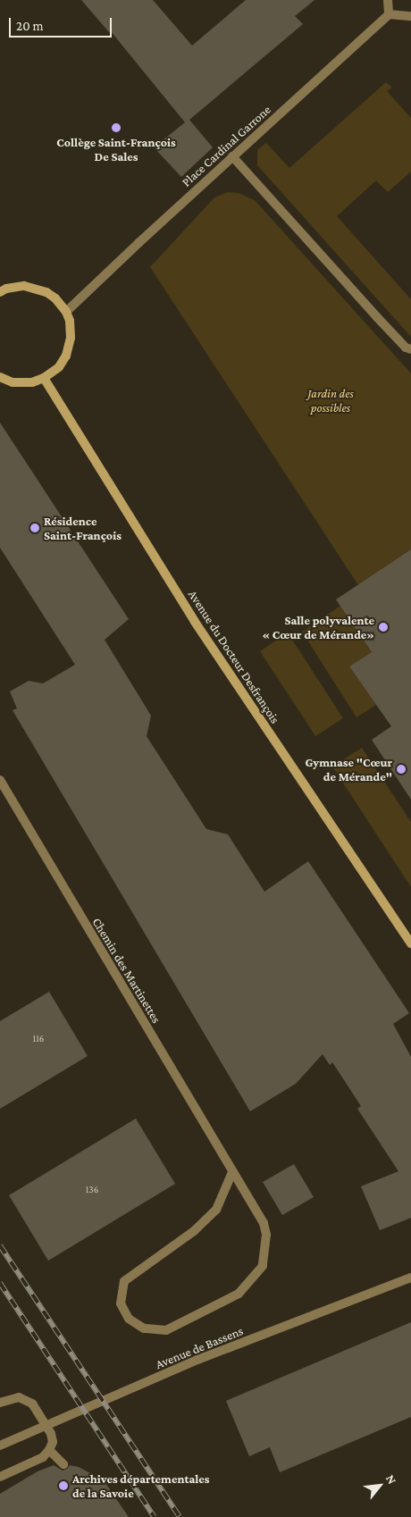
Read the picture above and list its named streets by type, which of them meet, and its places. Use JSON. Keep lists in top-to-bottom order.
{
  "streets": {
    "main road": ["Avenue du Docteur Desfrançois"],
    "street": ["Place Cardinal Garrone", "Chemin des Martinettes", "Avenue de Bassens"]
  },
  "parks": ["Jardin des possibles"],
  "places": [
    "Collège Saint-François De Sales",
    "Résidence Saint-François",
    "Salle polyvalente « Cœur de Mérande»",
    "Gymnase \"Cœur de Mérande\"",
    "Archives départementales de la Savoie"
  ],
  "house_numbers": ["116", "136"],
  "scale_bar": "20 m",
  "north": "top right"
}
